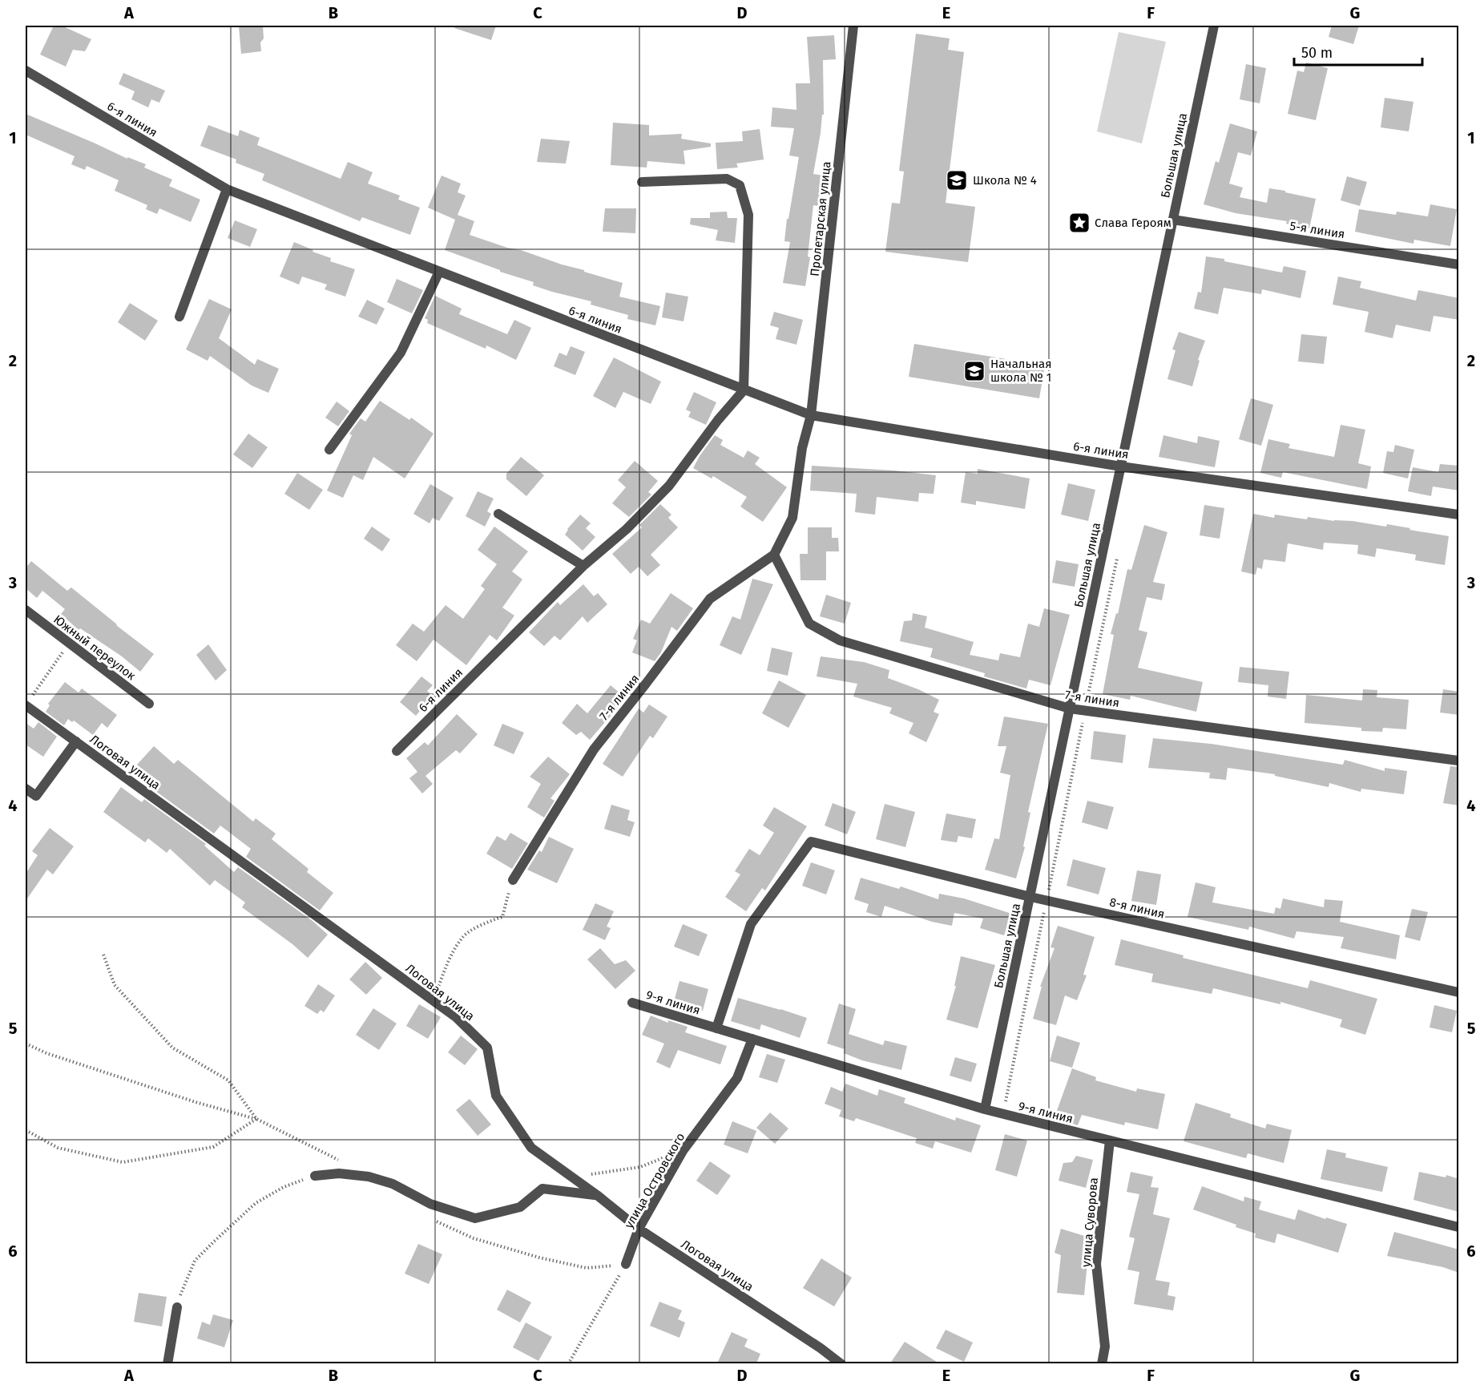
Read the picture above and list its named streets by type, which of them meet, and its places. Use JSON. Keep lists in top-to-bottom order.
{
  "streets": {
    "street": [
      "6-я линия",
      "Большая улица",
      "Пролетарская улица",
      "5-я линия",
      "Южный переулок",
      "7-я линия",
      "Логовая улица",
      "8-я линия",
      "9-я линия",
      "улица Островского",
      "улица Суворова"
    ]
  },
  "crossings": [
    ["6-я линия", "Большая улица"],
    ["6-я линия", "Пролетарская улица"],
    ["6-я линия", "7-я линия"],
    ["Большая улица", "5-я линия"],
    ["Большая улица", "7-я линия"],
    ["Большая улица", "8-я линия"],
    ["Большая улица", "9-я линия"],
    ["Пролетарская улица", "7-я линия"],
    ["Логовая улица", "улица Островского"],
    ["8-я линия", "9-я линия"],
    ["9-я линия", "улица Островского"],
    ["9-я линия", "улица Суворова"]
  ],
  "places": {
    "school or university": ["Школа № 4", "Начальная школа № 1"],
    "place": ["Слава Героям"]
  },
  "scale_bar": "50 m",
  "grid": {
    "columns": [
      "A",
      "B",
      "C",
      "D",
      "E",
      "F",
      "G"
    ],
    "rows": [
      "1",
      "2",
      "3",
      "4",
      "5",
      "6"
    ]
  }
}
